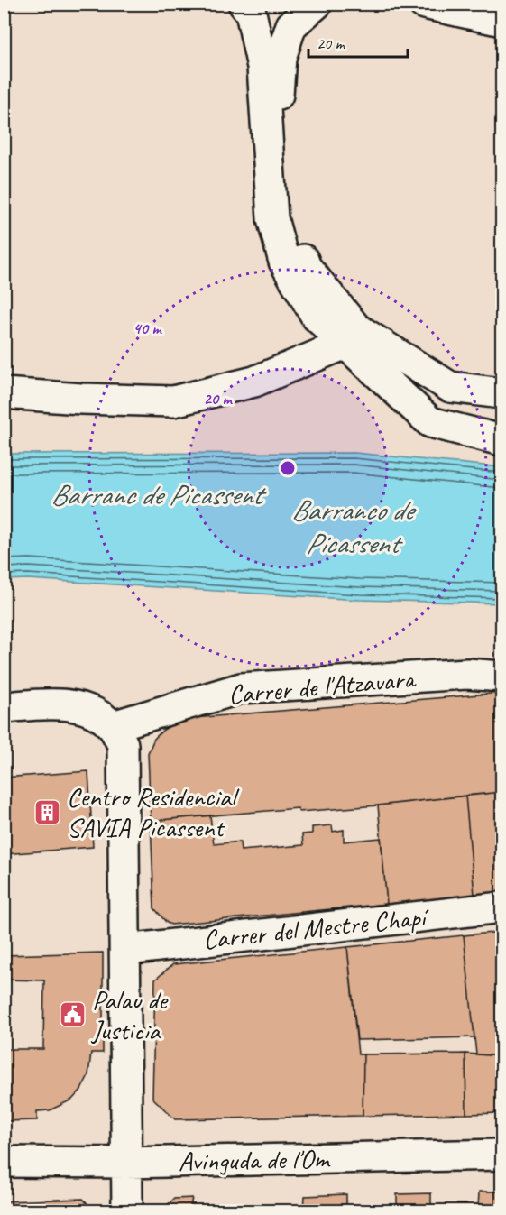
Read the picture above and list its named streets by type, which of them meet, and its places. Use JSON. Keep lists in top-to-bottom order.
{
  "streets": {
    "street": ["Carrer de l'Atzavara", "Carrer del Mestre Chapí", "Avinguda de l'Om"]
  },
  "water": ["Barranc de Picassent", "Barranco de Picassent"],
  "places": {
    "building": ["Centro Residencial SAVIA Picassent"],
    "public building": ["Palau de Justicia"]
  },
  "scale_bar": "20 m",
  "rings": ["40 m", "20 m"]
}
